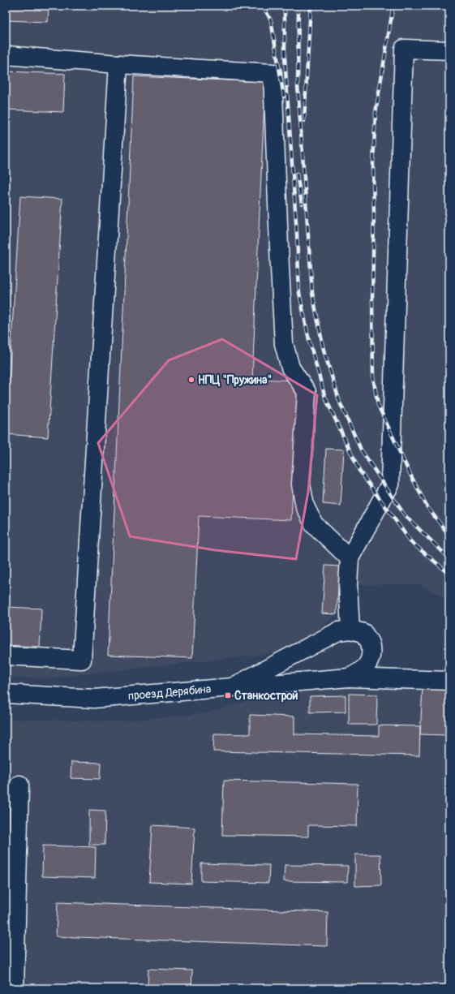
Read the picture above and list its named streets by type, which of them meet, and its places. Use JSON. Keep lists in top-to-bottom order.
{
  "streets": {
    "street": ["проезд Дерябина"]
  },
  "places": {
    "other": ["НПЦ \"Пружина\""],
    "transit": ["Станкострой"]
  }
}
